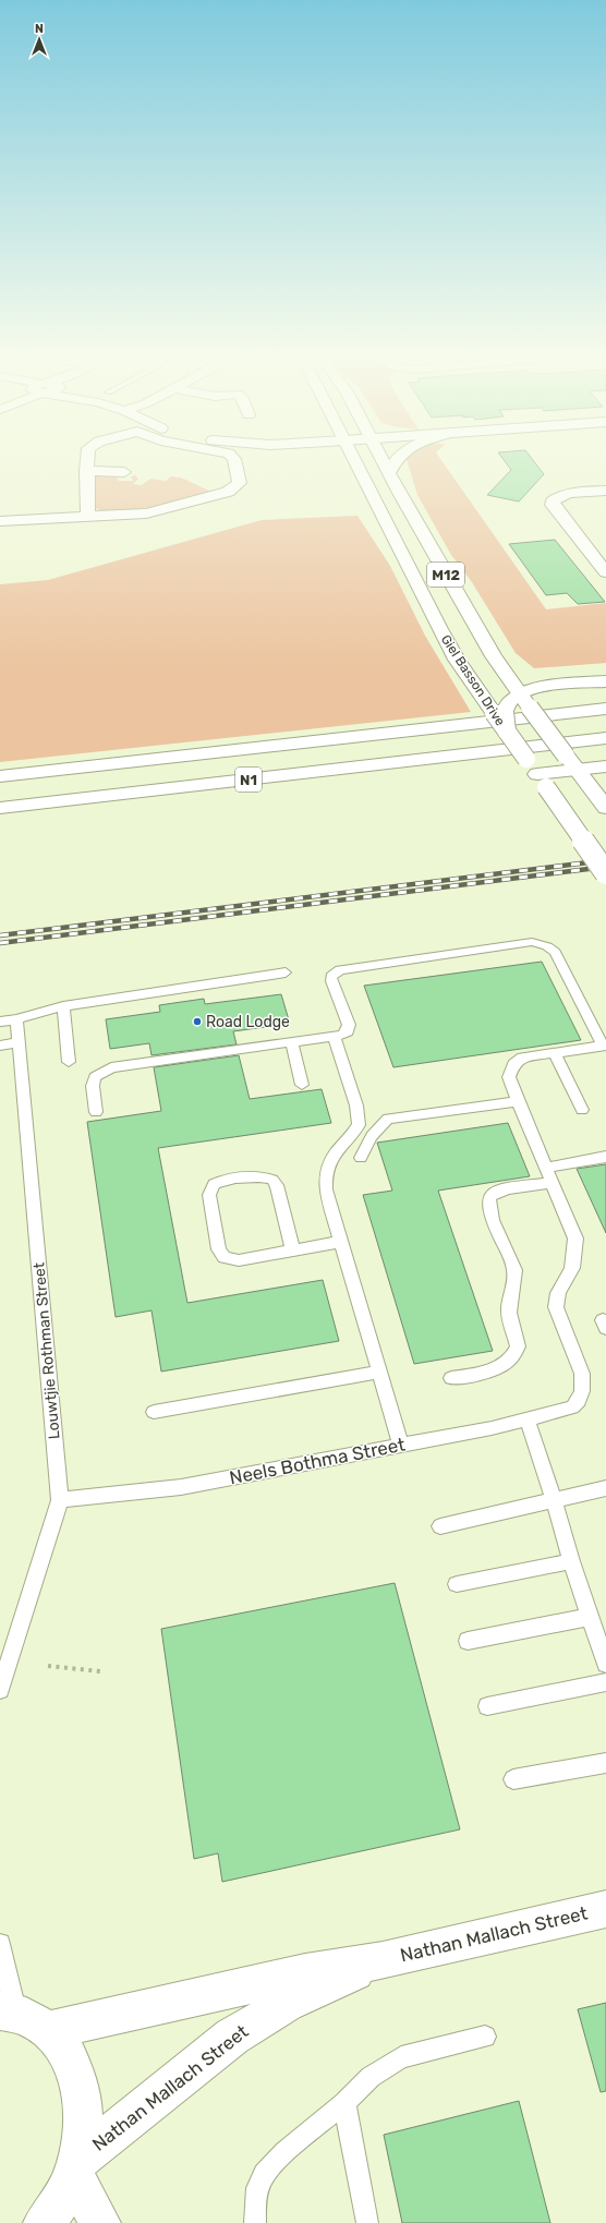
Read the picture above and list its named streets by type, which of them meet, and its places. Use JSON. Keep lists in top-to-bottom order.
{
  "streets": {
    "main road": [
      "M12",
      "Giel Basson Drive",
      "N1",
      "Nathan Mallach Street"
    ],
    "lane": ["Louwtjie Rothman Street", "Neels Bothma Street"]
  },
  "crossings": [
    ["Louwtjie Rothman Street", "Neels Bothma Street"]
  ],
  "places": ["Road Lodge"],
  "north": "top"
}
